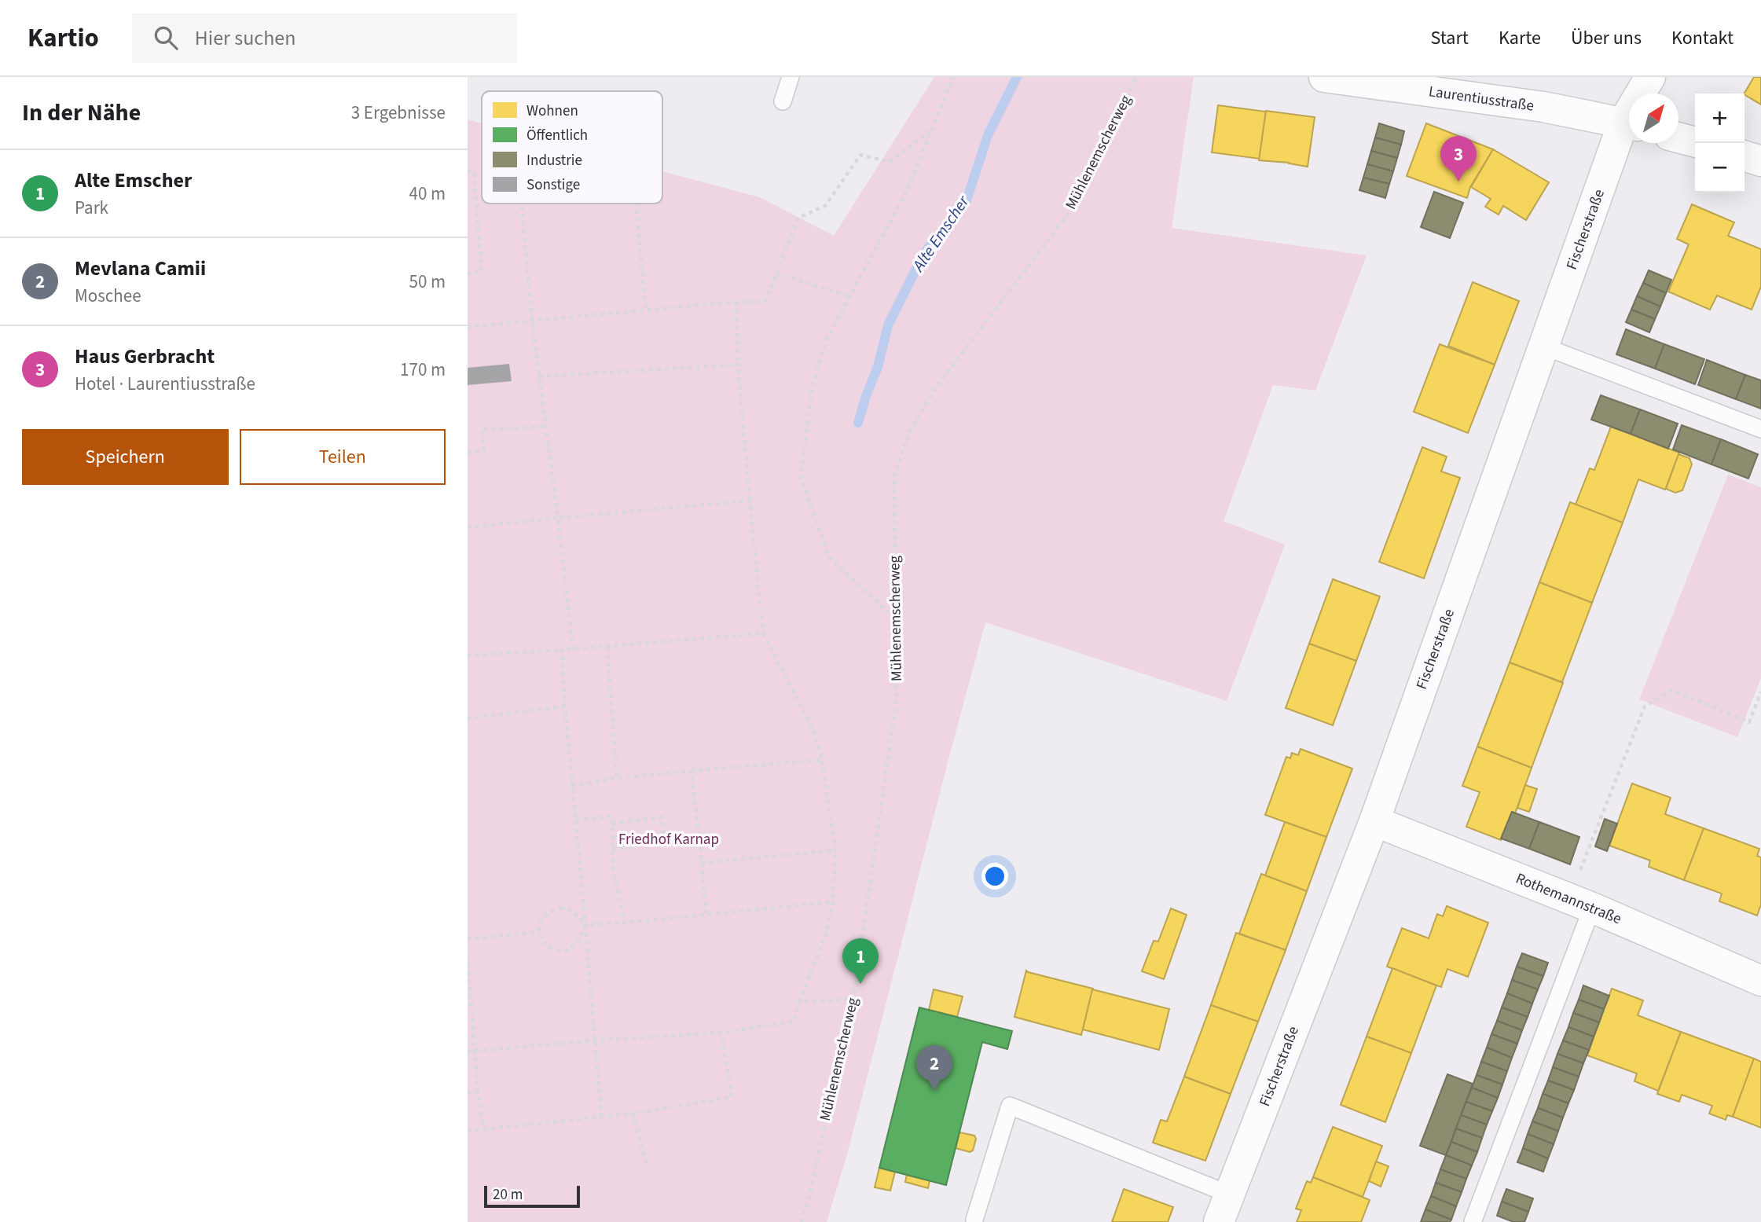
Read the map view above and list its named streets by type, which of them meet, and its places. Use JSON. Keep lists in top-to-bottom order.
{
  "streets": {
    "street": ["Laurentiusstraße", "Fischerstraße", "Rothemannstraße"],
    "path": ["Mühlenemscherweg"]
  },
  "crossings": [
    ["Fischerstraße", "Rothemannstraße"]
  ],
  "water": ["Alte Emscher"],
  "parks": ["Friedhof Karnap"],
  "legend": [
    "Wohnen",
    "Öffentlich",
    "Industrie",
    "Sonstige"
  ],
  "scale_bar": "20 m",
  "north": "top right",
  "page": {
    "header": "Kartio",
    "search": "Hier suchen",
    "nav": [
      "Start",
      "Karte",
      "Über uns",
      "Kontakt"
    ],
    "heading": ["In der Nähe", "3 Ergebnisse"],
    "map_buttons": ["+", "−"],
    "pins": ["3", "1", "2"],
    "list": [
      {
        "mark": "1",
        "name": "Alte Emscher",
        "note": "Park",
        "value": "40 m"
      },
      {
        "mark": "2",
        "name": "Mevlana Camii",
        "note": "Moschee",
        "value": "50 m"
      },
      {
        "mark": "3",
        "name": "Haus Gerbracht",
        "note": "Hotel · Laurentiusstraße",
        "value": "170 m"
      }
    ],
    "buttons": ["Speichern", "Teilen"],
    "scale": "20 m"
  }
}
